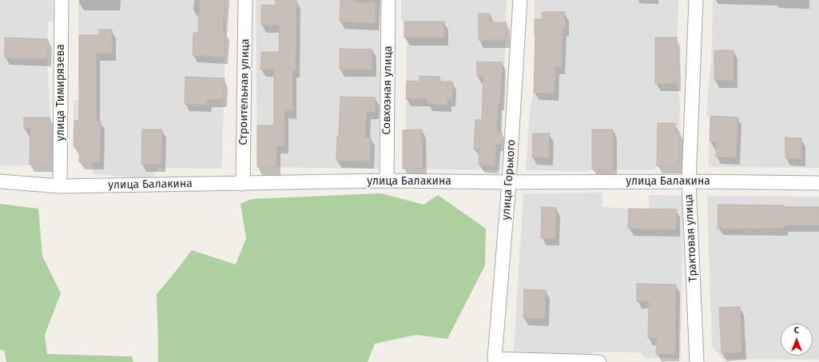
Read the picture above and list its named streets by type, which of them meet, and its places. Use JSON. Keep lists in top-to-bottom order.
{
  "streets": {
    "street": [
      "Совхозная улица",
      "Строительная улица",
      "улица Тимирязева",
      "улица Горького",
      "улица Балакина",
      "Трактовая улица"
    ]
  },
  "crossings": [
    ["Совхозная улица", "улица Балакина"],
    ["Строительная улица", "улица Балакина"],
    ["улица Тимирязева", "улица Балакина"],
    ["улица Горького", "улица Балакина"],
    ["улица Балакина", "Трактовая улица"]
  ],
  "north": "top"
}
